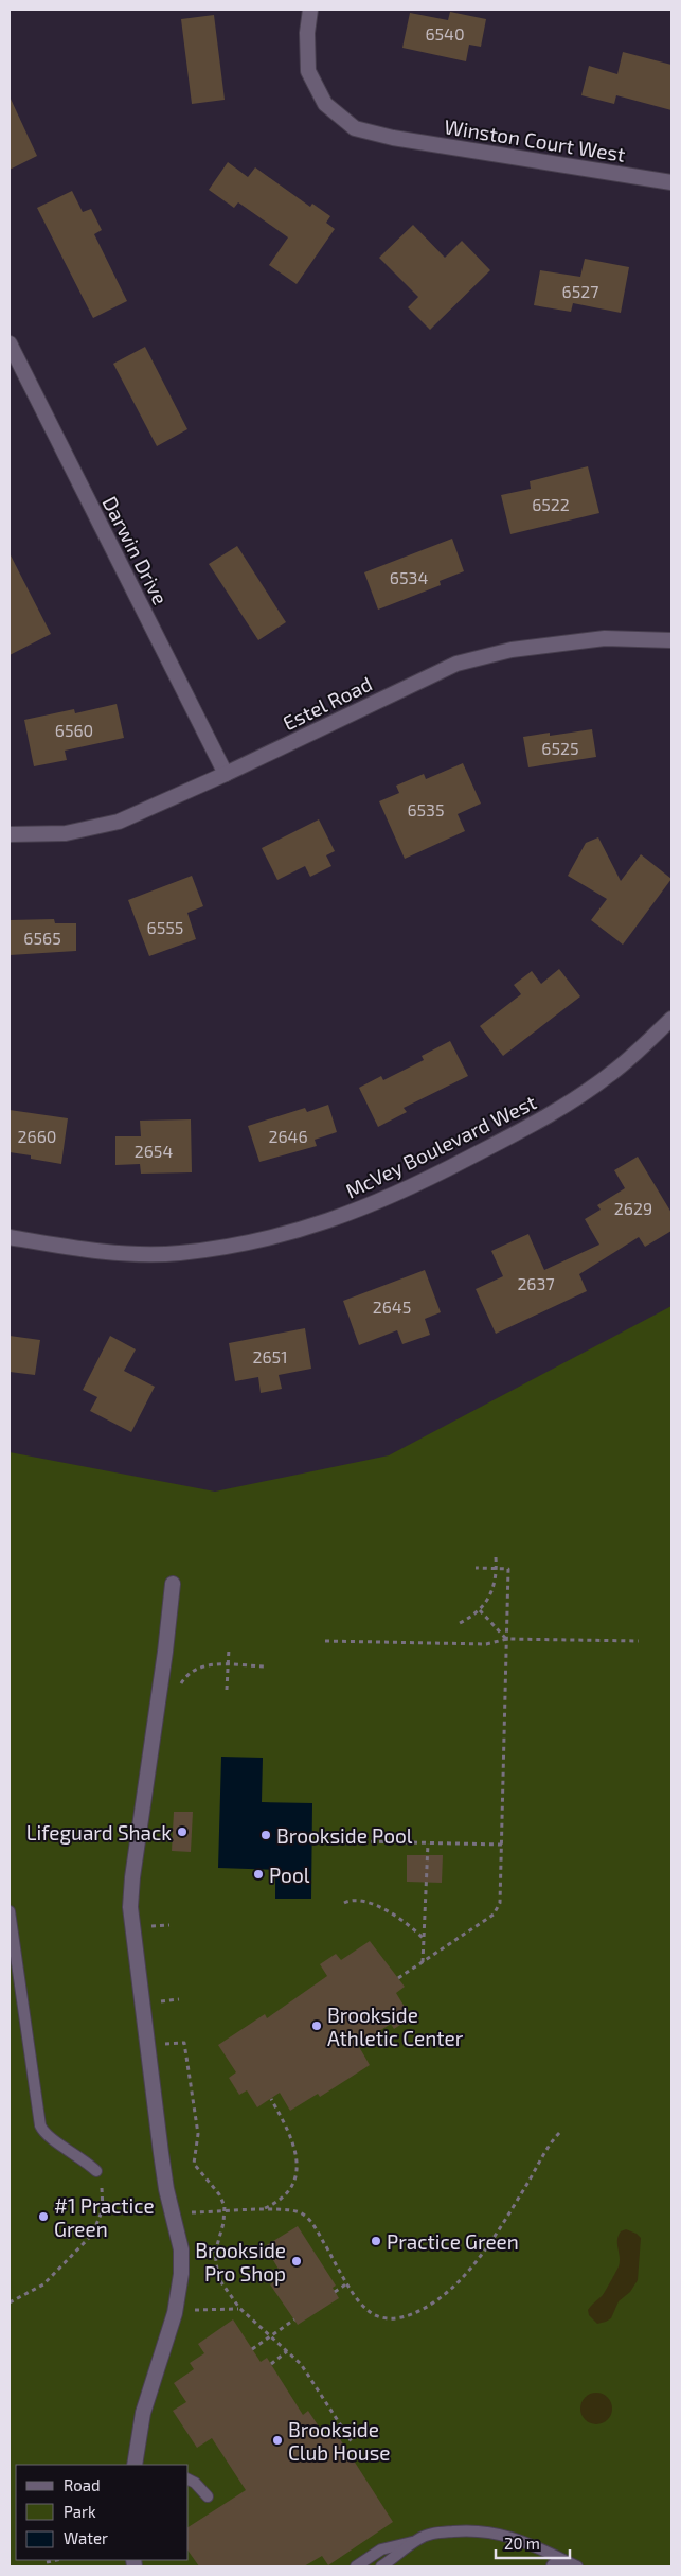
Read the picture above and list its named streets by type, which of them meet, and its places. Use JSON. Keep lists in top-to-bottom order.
{
  "streets": {
    "street": [
      "Winston Court West",
      "Darwin Drive",
      "Estel Road",
      "McVey Boulevard West"
    ]
  },
  "crossings": [
    ["Darwin Drive", "Estel Road"]
  ],
  "places": [
    "Lifeguard Shack",
    "Brookside Pool",
    "Pool",
    "Brookside Athletic Center",
    "#1 Practice Green",
    "Practice Green",
    "Brookside Pro Shop",
    "Brookside Club House"
  ],
  "house_numbers": [
    "6540",
    "6527",
    "6522",
    "6534",
    "6560",
    "6525",
    "6535",
    "6555",
    "6565",
    "2660",
    "2646",
    "2654",
    "2629",
    "2637",
    "2645",
    "2651"
  ],
  "legend": ["Road", "Park", "Water"],
  "scale_bar": "20 m"
}
